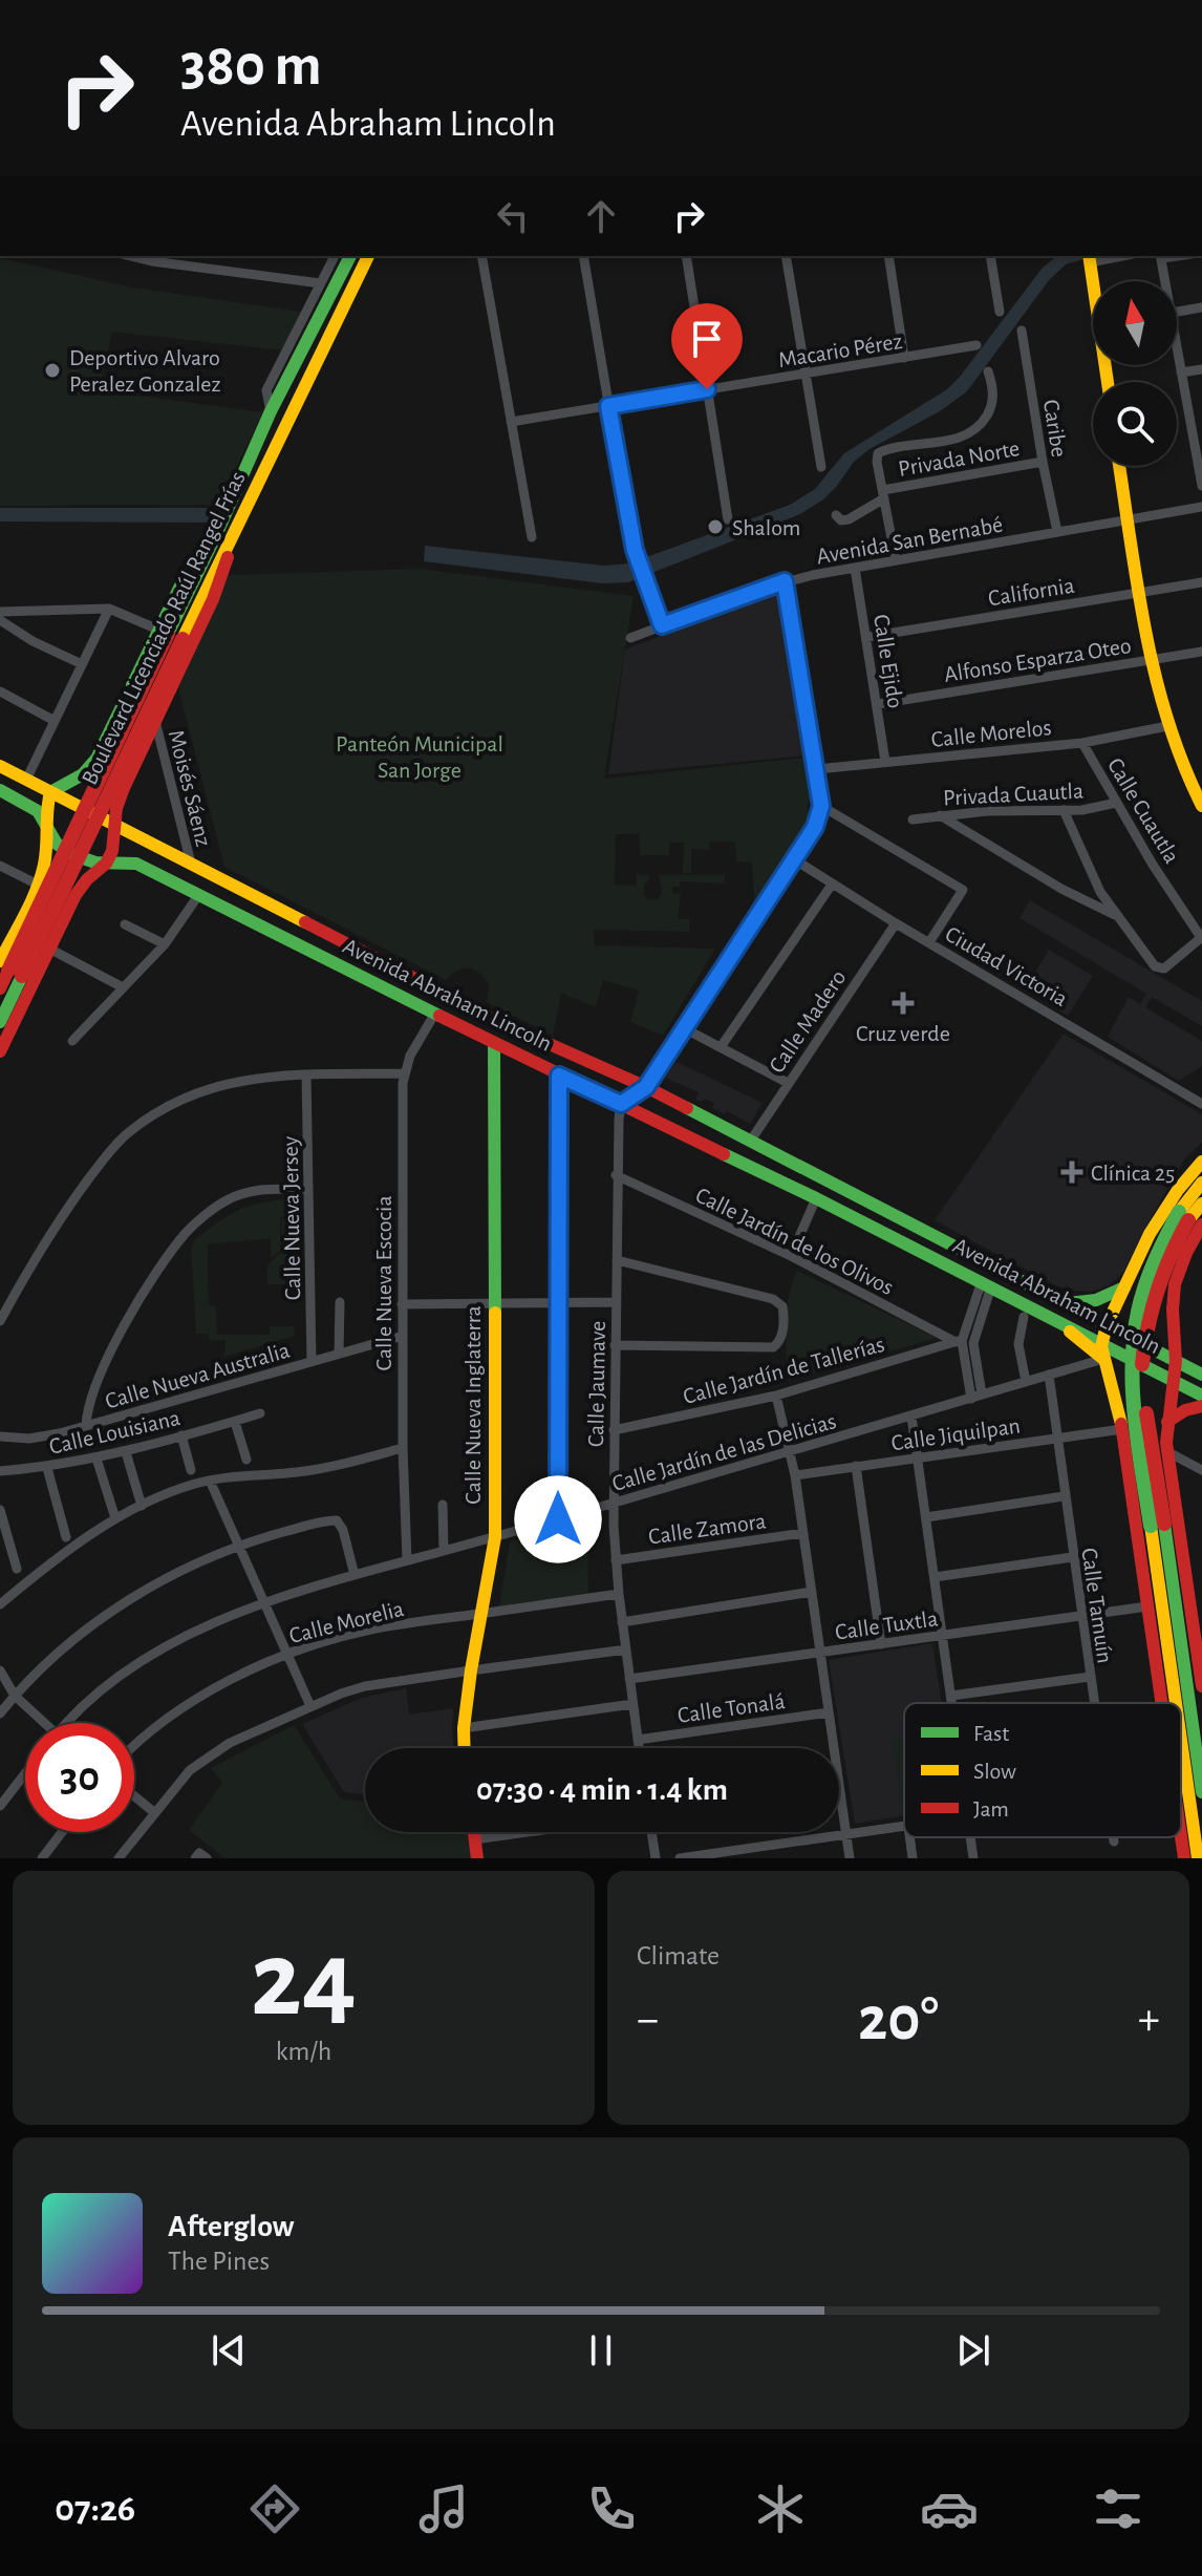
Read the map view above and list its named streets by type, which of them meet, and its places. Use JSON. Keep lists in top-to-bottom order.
{
  "streets": {
    "main road": ["Boulevard Licenciado Raúl Rangel Frías", "Avenida Abraham Lincoln", "Calle Nueva Inglaterra"],
    "street": [
      "Macario Pérez",
      "Caribe",
      "Privada Norte",
      "Avenida San Bernabé",
      "California",
      "Alfonso Esparza Oteo",
      "Calle Ejido",
      "Calle Morelos",
      "Moisés Sáenz",
      "Privada Cuautla",
      "Calle Cuautla",
      "Ciudad Victoria",
      "Calle Madero",
      "Calle Nueva Jersey",
      "Calle Jardín de los Olivos",
      "Calle Nueva Escocia",
      "Calle Jardín de Tallerías",
      "Calle Nueva Australia",
      "Calle Jaumave",
      "Calle Louisiana",
      "Calle Jiquilpan",
      "Calle Jardín de las Delicias",
      "Calle Zamora",
      "Calle Tamuín",
      "Calle Morelia",
      "Calle Tuxtla",
      "Calle Tonalá"
    ]
  },
  "crossings": [
    ["Caribe", "Privada Norte"],
    ["Caribe", "Avenida San Bernabé"],
    ["Avenida San Bernabé", "Calle Ejido"],
    ["California", "Calle Ejido"],
    ["Alfonso Esparza Oteo", "Calle Ejido"],
    ["Calle Ejido", "Calle Morelos"],
    ["Calle Morelos", "Calle Cuautla"],
    ["Privada Cuautla", "Calle Cuautla"],
    ["Ciudad Victoria", "Calle Madero"],
    ["Avenida Abraham Lincoln", "Calle Nueva Escocia"],
    ["Avenida Abraham Lincoln", "Calle Jaumave"],
    ["Avenida Abraham Lincoln", "Calle Nueva Inglaterra"],
    ["Calle Nueva Jersey", "Calle Nueva Australia"],
    ["Calle Jardín de los Olivos", "Calle Jardín de Tallerías"],
    ["Calle Jardín de los Olivos", "Calle Jaumave"],
    ["Calle Nueva Escocia", "Calle Nueva Australia"],
    ["Calle Nueva Escocia", "Calle Jardín de las Delicias"],
    ["Calle Jardín de Tallerías", "Calle Jaumave"],
    ["Calle Jaumave", "Calle Jardín de las Delicias"],
    ["Calle Jaumave", "Calle Zamora"],
    ["Calle Jaumave", "Calle Morelia"],
    ["Calle Jaumave", "Calle Tuxtla"],
    ["Calle Jaumave", "Calle Tonalá"],
    ["Calle Nueva Inglaterra", "Calle Jardín de las Delicias"],
    ["Calle Nueva Inglaterra", "Calle Morelia"],
    ["Calle Jiquilpan", "Calle Tamuín"],
    ["Calle Jardín de las Delicias", "Calle Tamuín"],
    ["Calle Tamuín", "Calle Tuxtla"]
  ],
  "parks": ["Panteón Municipal San Jorge"],
  "places": {
    "other": ["Deportivo Alvaro Peralez Gonzalez", "Shalom"],
    "health": ["Cruz verde", "Clínica 25"]
  },
  "legend": ["Fast", "Slow", "Jam"],
  "north": "top",
  "page": {
    "turn": ["380 m", "Avenida Abraham Lincoln"],
    "limit": "30",
    "trip": "07:30 · 4 min · 1.4 km",
    "tile": [
      ["24", "km/h"],
      "Climate"
    ],
    "heat": ["−", "20°", "+"],
    "song": ["Afterglow", "The Pines"],
    "tabs": "07:26"
  }
}
